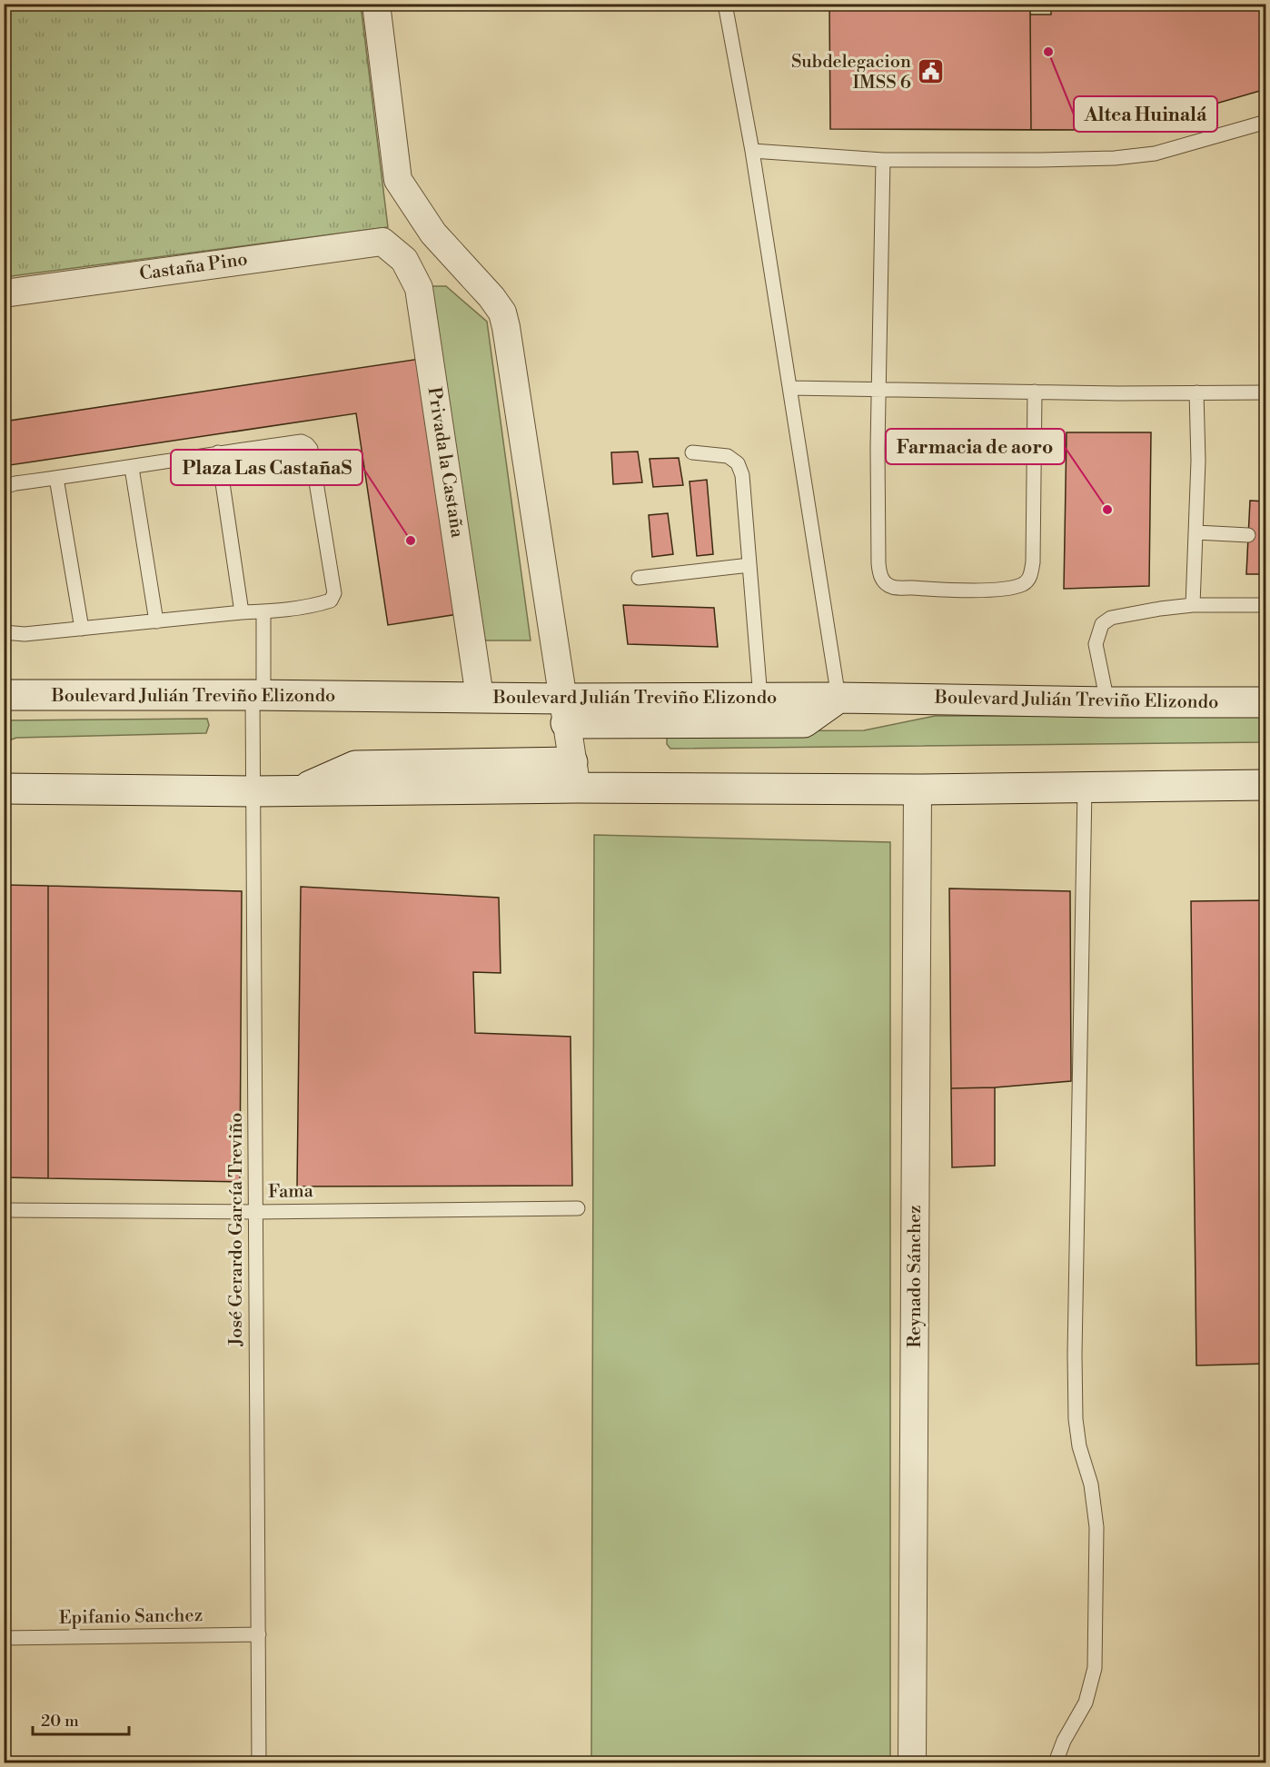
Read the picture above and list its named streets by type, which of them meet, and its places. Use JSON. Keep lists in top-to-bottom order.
{
  "streets": {
    "main road": ["Boulevard Julián Treviño Elizondo"],
    "street": ["Castaña Pino", "Privada la Castaña", "Reynado Sánchez"],
    "lane": ["Fama", "José Gerardo García Treviño", "Epifanio Sanchez"]
  },
  "crossings": [
    ["Castaña Pino", "Privada la Castaña"],
    ["Privada la Castaña", "Boulevard Julián Treviño Elizondo"],
    ["Boulevard Julián Treviño Elizondo", "José Gerardo García Treviño"],
    ["Fama", "José Gerardo García Treviño"],
    ["José Gerardo García Treviño", "Epifanio Sanchez"]
  ],
  "places": {
    "other": ["Altea Huinalá", "Farmacia de aoro", "Plaza Las CastañaS"],
    "public building": ["Subdelegacion IMSS 6"]
  },
  "scale_bar": "20 m"
}
